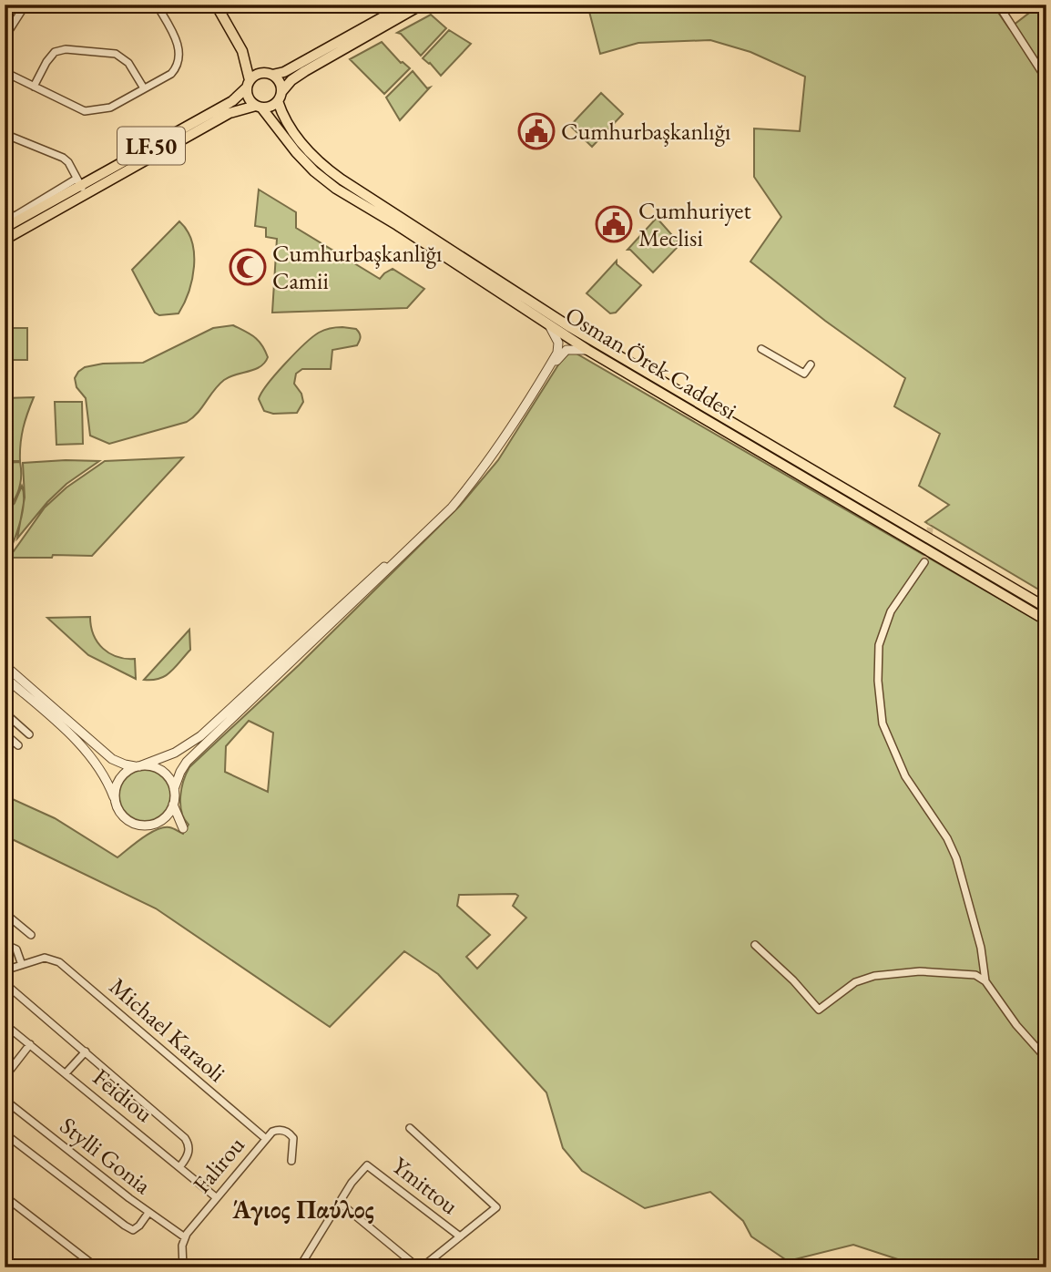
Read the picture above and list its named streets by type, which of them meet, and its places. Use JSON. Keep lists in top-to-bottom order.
{
  "streets": {
    "main road": ["LF.50", "Osman Örek Caddesi"],
    "street": [
      "Michael Karaoli",
      "Feidiou",
      "Stylli Gonia",
      "Falirou",
      "Ymittou"
    ]
  },
  "crossings": [
    ["LF.50", "Osman Örek Caddesi"],
    ["Michael Karaoli", "Falirou"],
    ["Feidiou", "Falirou"],
    ["Stylli Gonia", "Falirou"]
  ],
  "districts": ["Άγιος Παύλος"],
  "places": {
    "public building": ["Cumhurbaşkanlığı", "Cumhuriyet Meclisi"],
    "mosque": ["Cumhurbaşkanlığı Camii"]
  }
}
